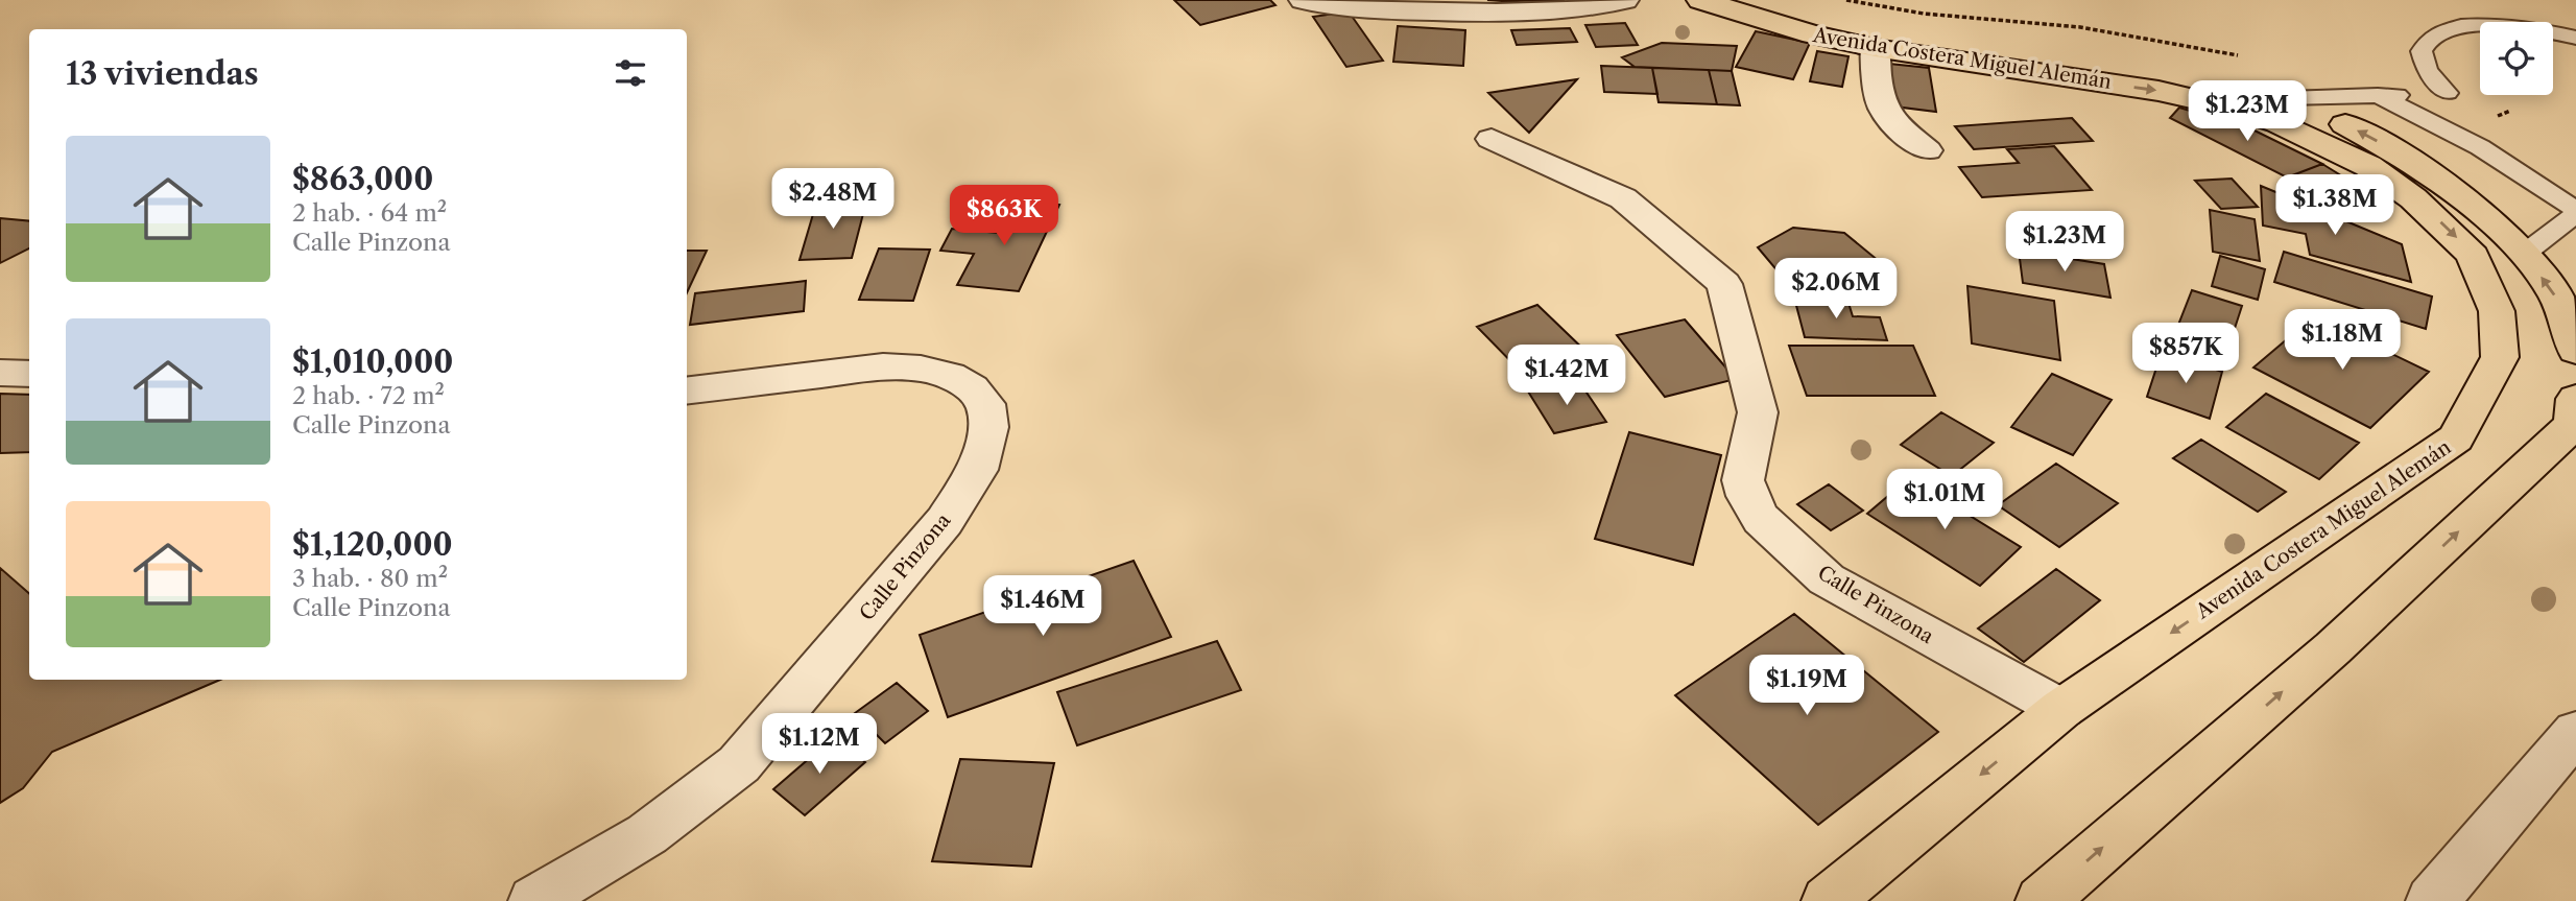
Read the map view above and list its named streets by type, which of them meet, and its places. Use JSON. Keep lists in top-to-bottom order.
{
  "streets": {
    "main road": ["Avenida Costera Miguel Alemán"],
    "street": ["Calle Pinzona"]
  },
  "crossings": [
    ["Avenida Costera Miguel Alemán", "Calle Pinzona"]
  ],
  "page": {
    "heading": "13 viviendas",
    "price": [
      "$1.23M",
      "$2.48M",
      "$1.38M",
      "$863K",
      "$1.23M",
      "$2.06M",
      "$1.18M",
      "$857K",
      "$1.42M",
      "$1.01M",
      "$1.46M",
      "$1.19M",
      "$1.12M"
    ],
    "list": [
      {
        "name": "$863,000",
        "note": "2 hab. · 64 m² · Calle Pinzona"
      },
      {
        "name": "$1,010,000",
        "note": "2 hab. · 72 m² · Calle Pinzona"
      },
      {
        "name": "$1,120,000",
        "note": "3 hab. · 80 m² · Calle Pinzona"
      }
    ]
  }
}
